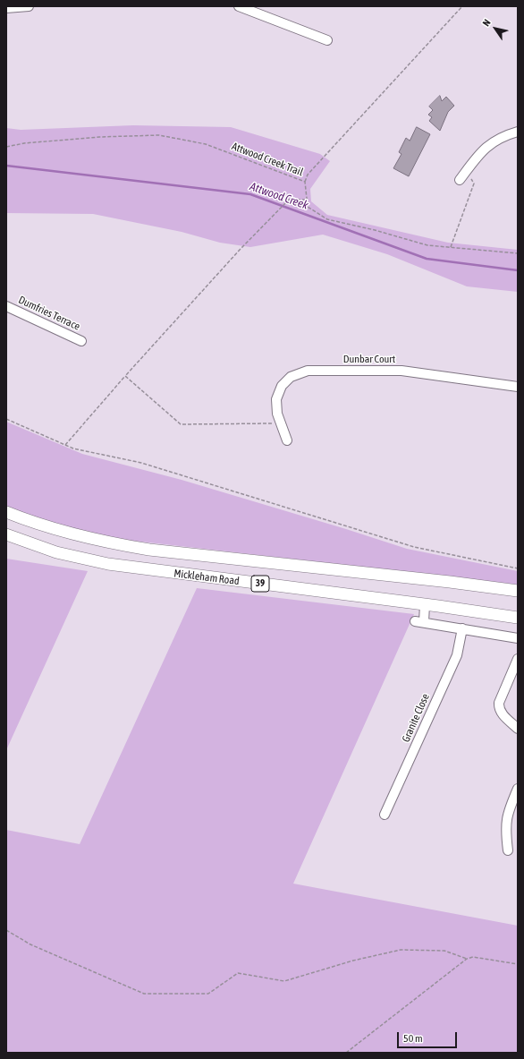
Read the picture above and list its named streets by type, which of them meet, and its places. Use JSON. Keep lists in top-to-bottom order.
{
  "streets": {
    "main road": ["Mickleham Road", "39"],
    "street": ["Dumfries Terrace", "Dunbar Court", "Granite Close"],
    "path": ["Attwood Creek Trail"]
  },
  "water": ["Attwood Creek"],
  "scale_bar": "50 m",
  "north": "top left"
}
